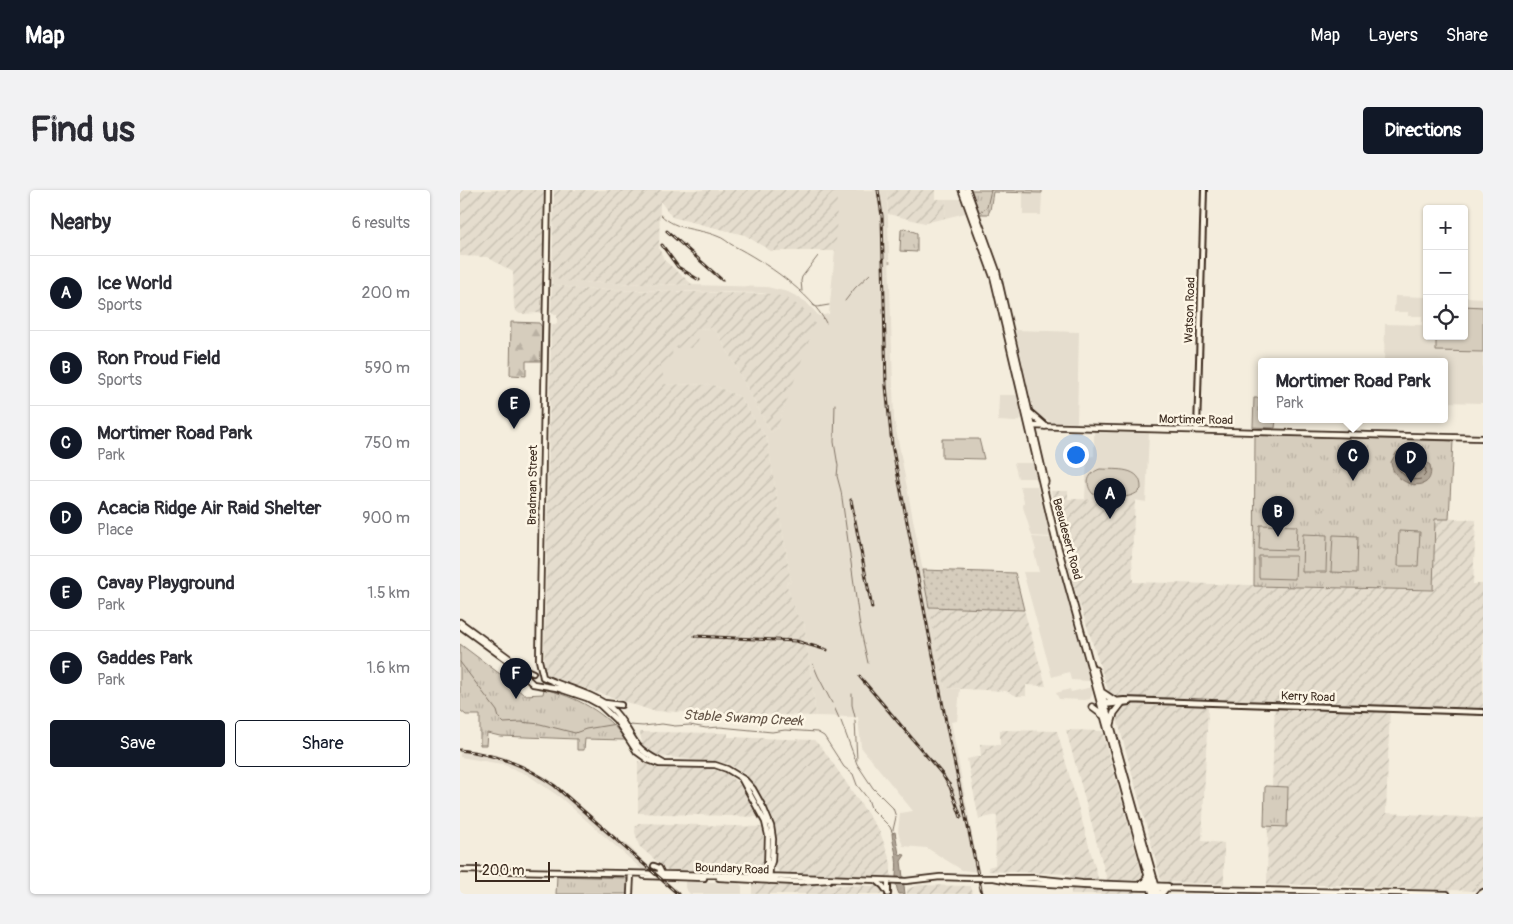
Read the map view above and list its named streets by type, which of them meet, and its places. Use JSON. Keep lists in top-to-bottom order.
{
  "streets": {
    "highway": ["Beaudesert Road"],
    "main road": ["Mortimer Road", "Bradman Street", "Boundary Road"],
    "street": ["Watson Road", "Kerry Road"]
  },
  "crossings": [
    ["Watson Road", "Mortimer Road"],
    ["Mortimer Road", "Beaudesert Road"],
    ["Beaudesert Road", "Kerry Road"],
    ["Beaudesert Road", "Boundary Road"]
  ],
  "water": ["Stable Swamp Creek"],
  "scale_bar": "200 m",
  "page": {
    "header": "Map",
    "nav": ["Map", "Layers", "Share"],
    "buttons": [
      "Directions",
      ["Save", "Share"]
    ],
    "title": "Find us",
    "heading": ["Nearby", "6 results"],
    "map_buttons": ["+", "−"],
    "list": [
      {
        "mark": "A",
        "name": "Ice World",
        "note": "Sports",
        "value": "200 m"
      },
      {
        "mark": "B",
        "name": "Ron Proud Field",
        "note": "Sports",
        "value": "590 m"
      },
      {
        "mark": "C",
        "name": "Mortimer Road Park",
        "note": "Park",
        "value": "750 m"
      },
      {
        "mark": "D",
        "name": "Acacia Ridge Air Raid Shelter",
        "note": "Place",
        "value": "900 m"
      },
      {
        "mark": "E",
        "name": "Cavay Playground",
        "note": "Park",
        "value": "1.5 km"
      },
      {
        "mark": "F",
        "name": "Gaddes Park",
        "note": "Park",
        "value": "1.6 km"
      }
    ],
    "popup": ["Mortimer Road Park", "Park"],
    "pins": [
      "E",
      "C",
      "D",
      "A",
      "B",
      "F"
    ],
    "scale": "200 m"
  }
}
